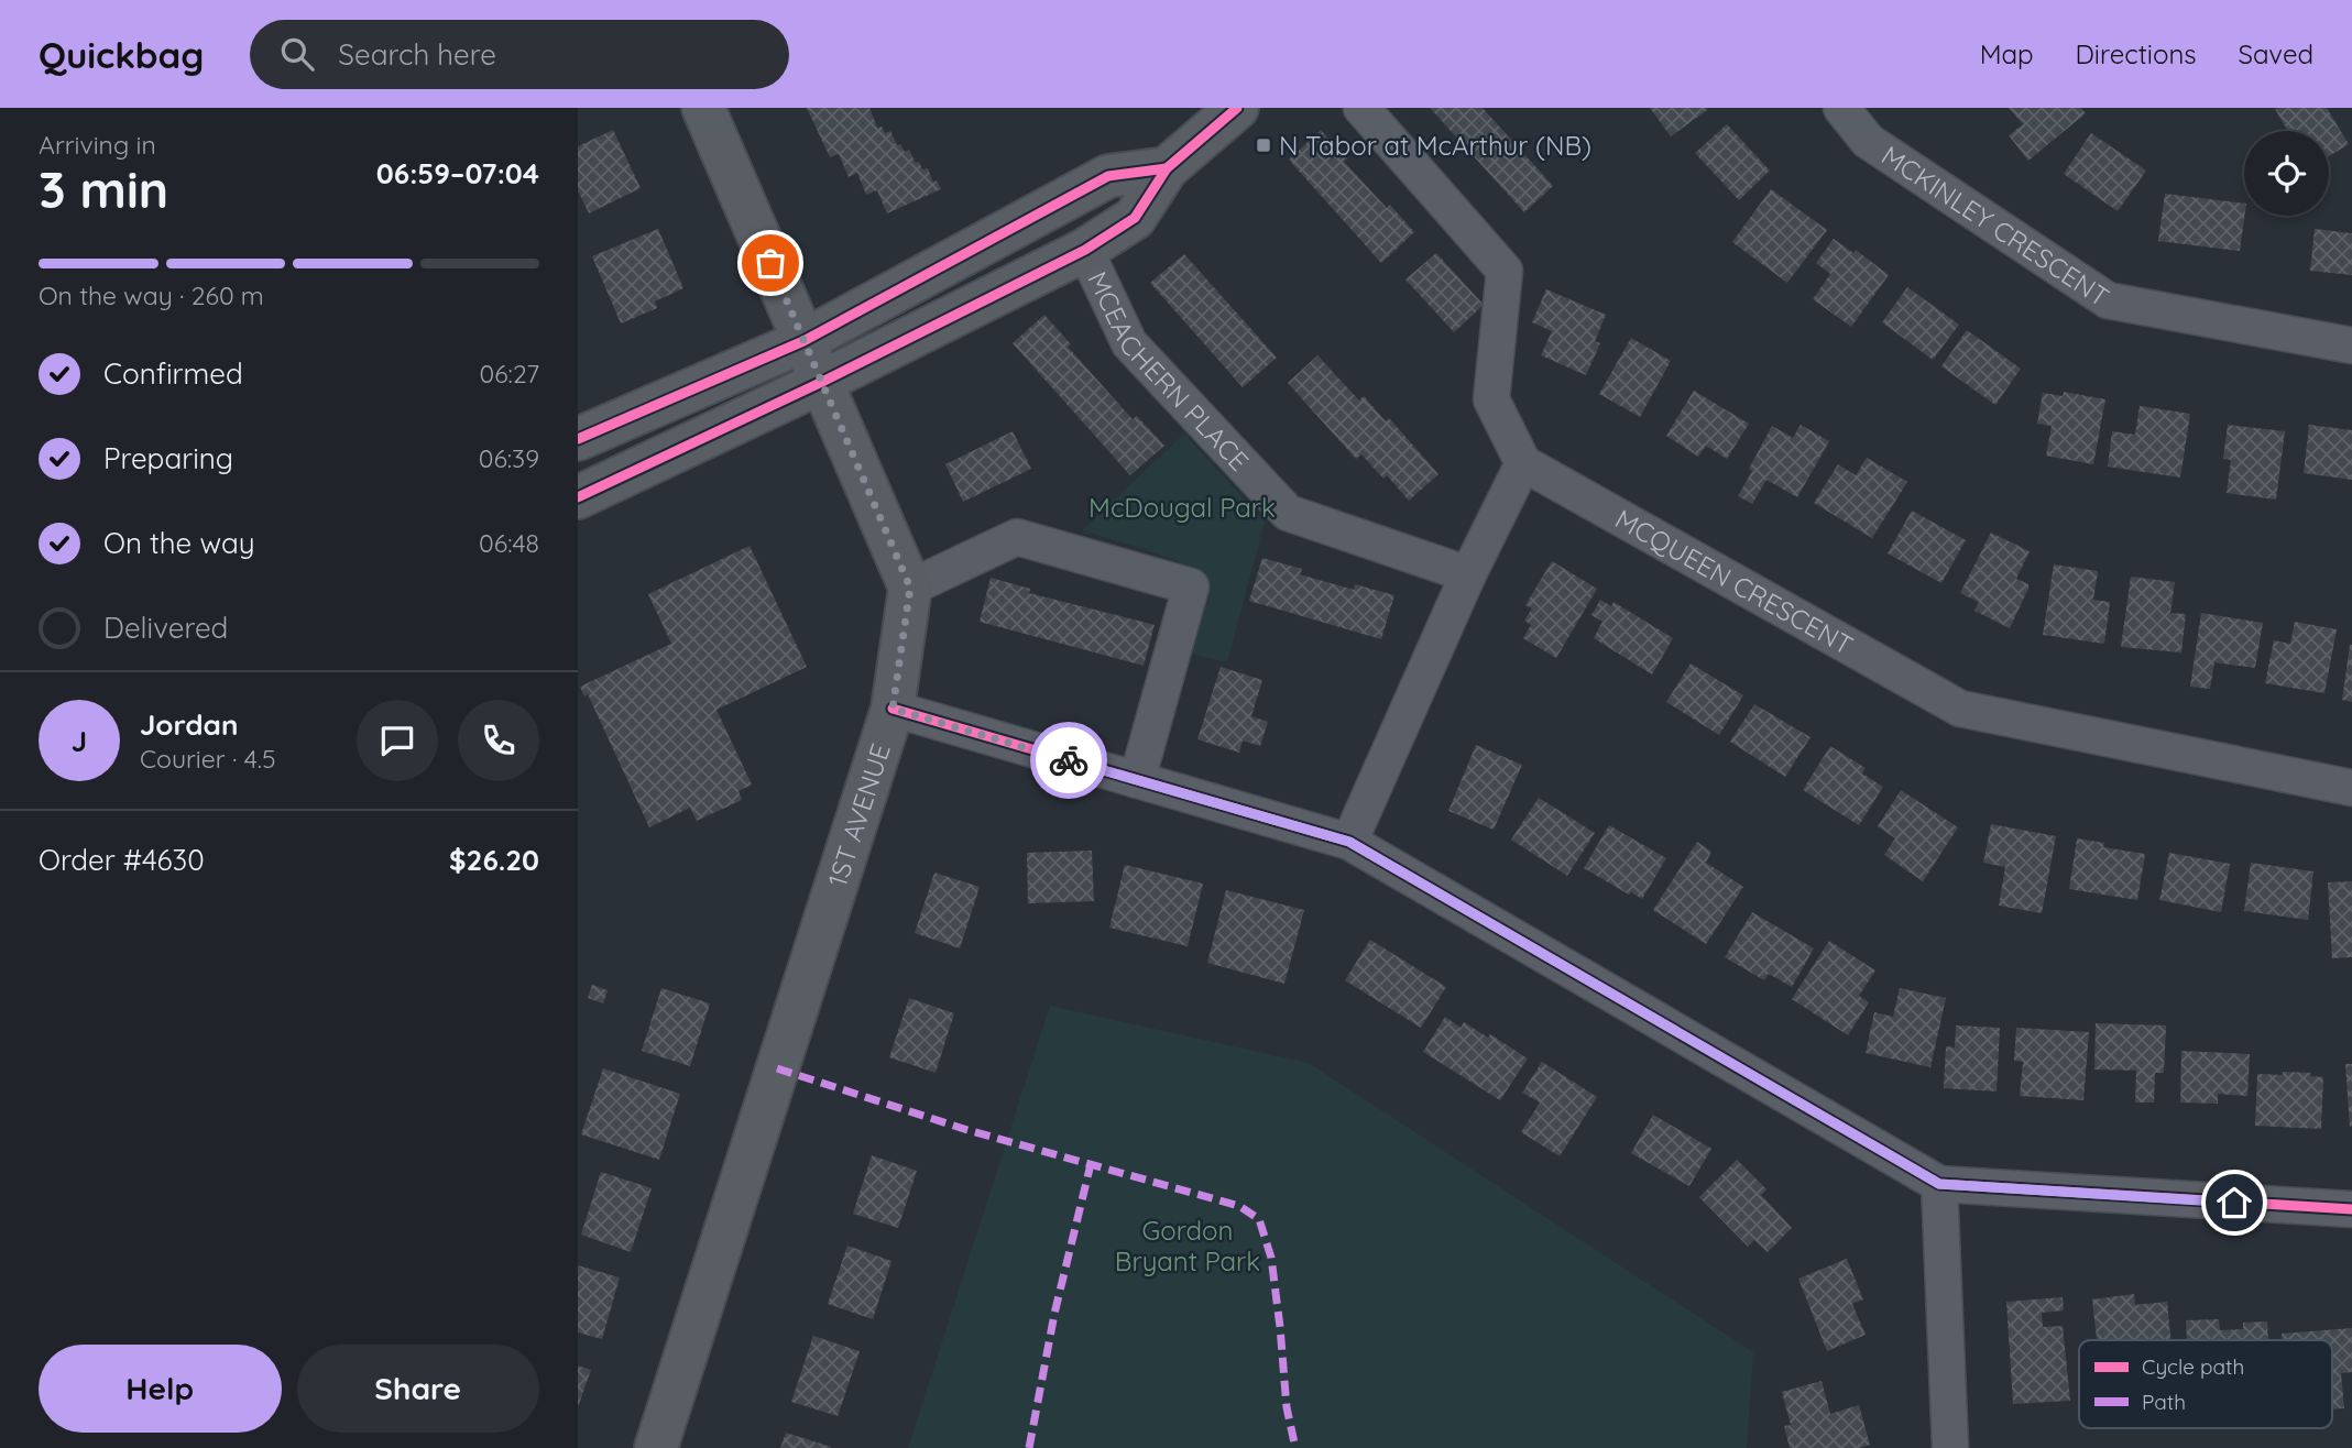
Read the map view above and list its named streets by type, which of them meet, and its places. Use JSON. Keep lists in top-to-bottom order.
{
  "streets": {
    "street": [
      "MCKINLEY CRESCENT",
      "MCEACHERN PLACE",
      "MCQUEEN CRESCENT",
      "1ST AVENUE"
    ]
  },
  "parks": ["McDougal Park", "Gordon Bryant Park"],
  "places": {
    "transit": ["N Tabor at McArthur (NB)"]
  },
  "legend": ["Cycle path", "Path"],
  "page": {
    "header": "Quickbag",
    "search": "Search here",
    "nav": ["Map", "Directions", "Saved"],
    "heading": ["3 min", "Arriving in", "06:59–07:04"],
    "panel": [
      "Jordan",
      "Courier · 4.5",
      "Order #4630",
      "$26.20"
    ],
    "bar": "On the way · 260 m",
    "list": [
      ["Confirmed", "06:27"],
      ["Preparing", "06:39"],
      ["On the way", "06:48"],
      "Delivered"
    ],
    "round": "J",
    "buttons": ["Help", "Share"]
  }
}
